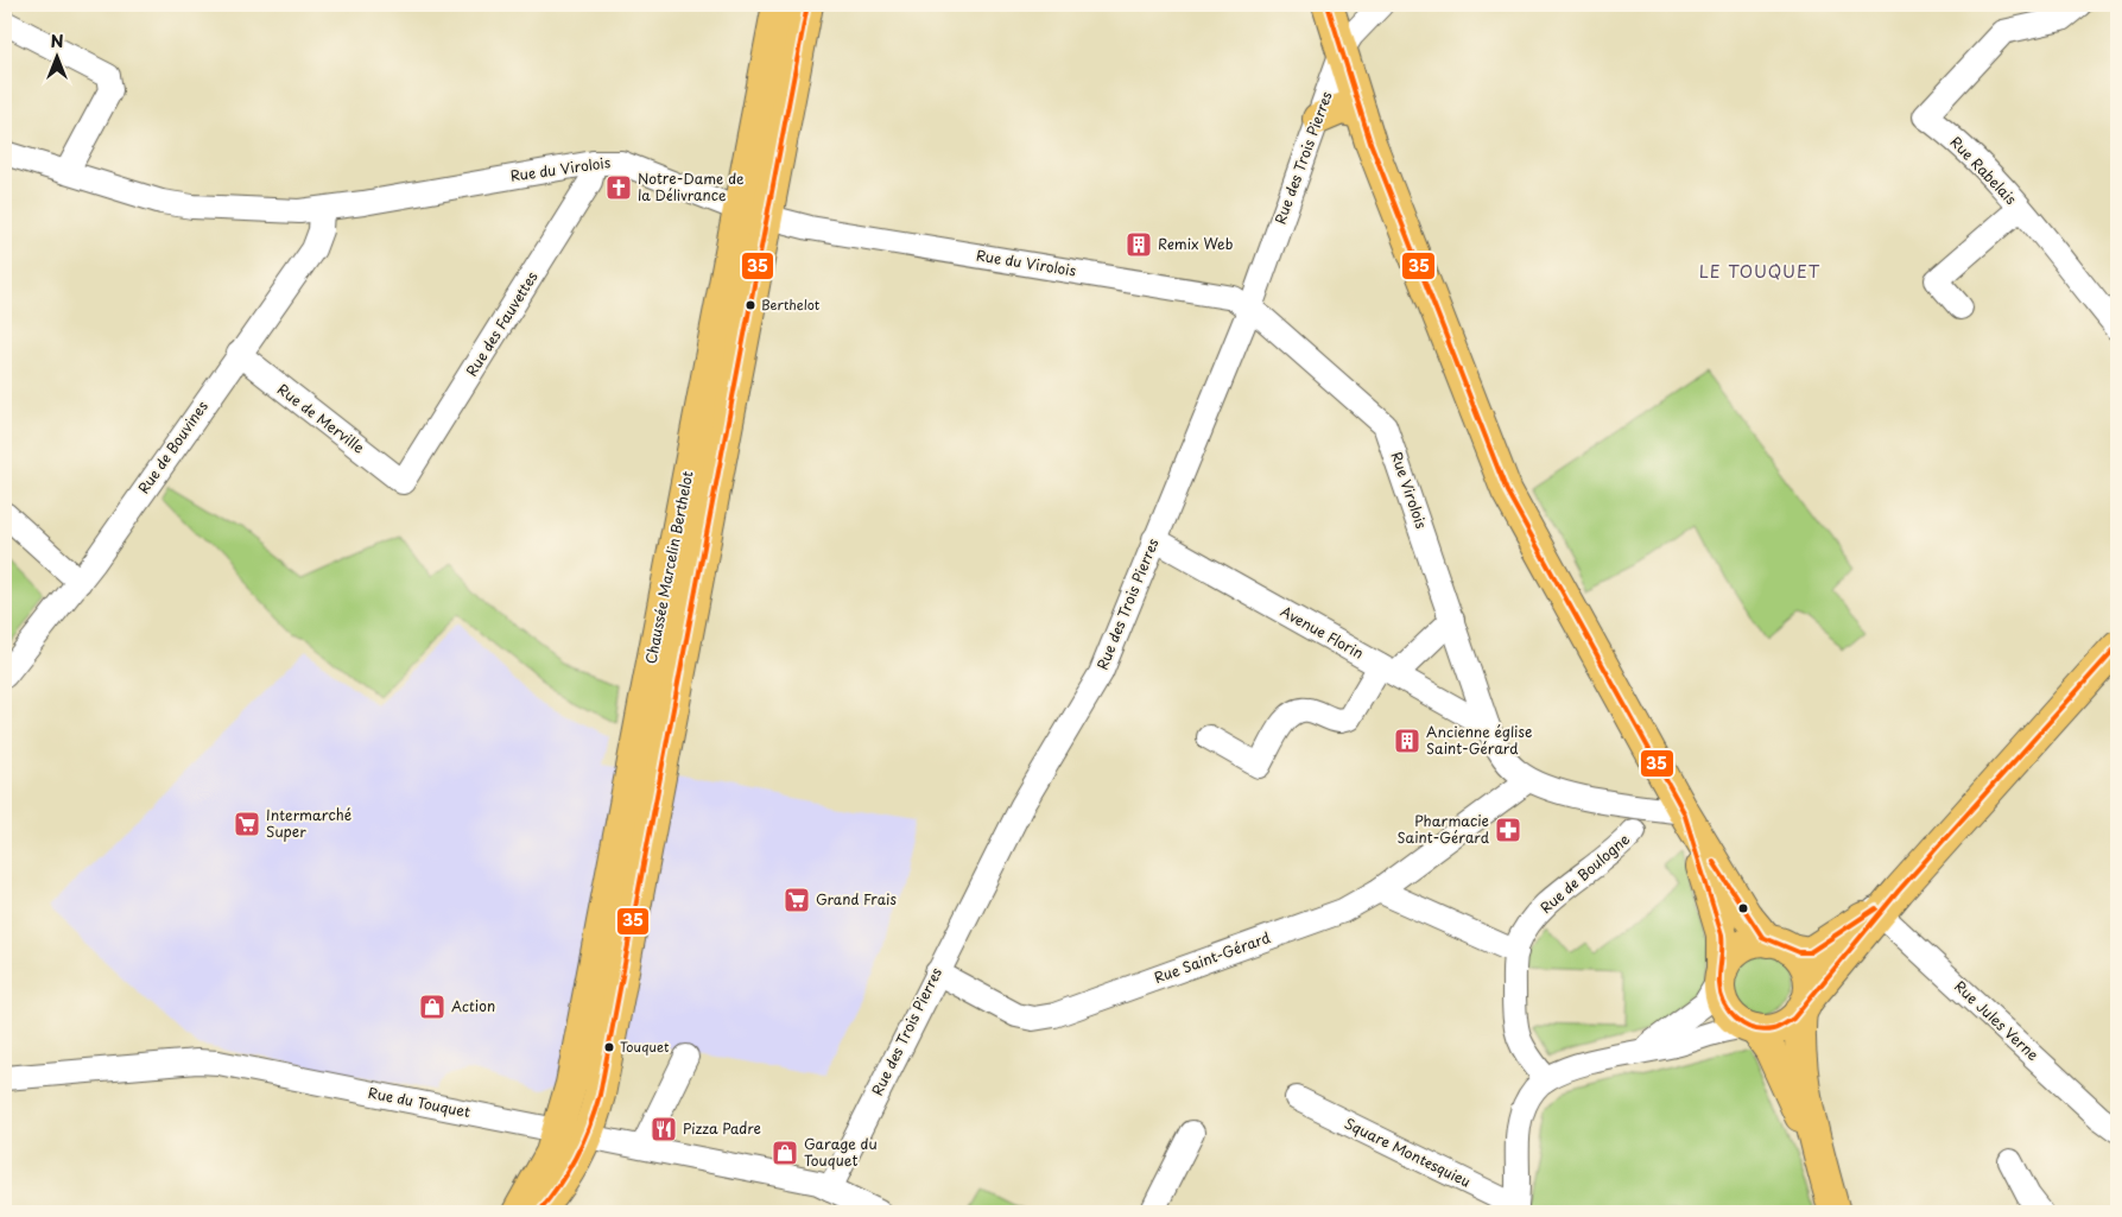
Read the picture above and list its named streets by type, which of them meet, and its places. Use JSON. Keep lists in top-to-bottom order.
{
  "streets": {
    "main road": ["Chaussée Marcelin Berthelot"],
    "street": [
      "Rue des Trois Pierres",
      "Rue du Virolois",
      "Rue Rabelais",
      "Rue des Fauvettes",
      "Rue de Merville",
      "Rue de Bouvines",
      "Rue Virolois",
      "Avenue Florin",
      "Rue de Boulogne",
      "Rue Saint-Gérard",
      "Rue Jules Verne",
      "Rue du Touquet",
      "Square Montesquieu"
    ]
  },
  "crossings": [
    ["Rue des Trois Pierres", "Rue du Virolois"],
    ["Rue des Trois Pierres", "Rue Virolois"],
    ["Rue des Trois Pierres", "Avenue Florin"],
    ["Rue des Trois Pierres", "Rue Saint-Gérard"],
    ["Rue des Trois Pierres", "Rue du Touquet"],
    ["Rue du Virolois", "Rue des Fauvettes"],
    ["Rue du Virolois", "Rue de Bouvines"],
    ["Rue du Virolois", "Rue Virolois"],
    ["Rue du Virolois", "Chaussée Marcelin Berthelot"],
    ["Rue des Fauvettes", "Rue de Merville"],
    ["Rue de Merville", "Rue de Bouvines"],
    ["Rue Virolois", "Avenue Florin"],
    ["Rue Virolois", "Rue Saint-Gérard"],
    ["Chaussée Marcelin Berthelot", "Rue du Touquet"]
  ],
  "districts": ["LE TOUQUET"],
  "places": {
    "church": ["Notre-Dame de la Délivrance"],
    "building": ["Remix Web", "Ancienne église Saint-Gérard"],
    "other": ["Berthelot", "Touquet"],
    "supermarket": ["Intermarché Super", "Grand Frais"],
    "pharmacy": ["Pharmacie Saint-Gérard"],
    "shop": ["Action", "Garage du Touquet"],
    "restaurant": ["Pizza Padre"]
  },
  "lines": ["transit line 35"],
  "north": "top"
}
